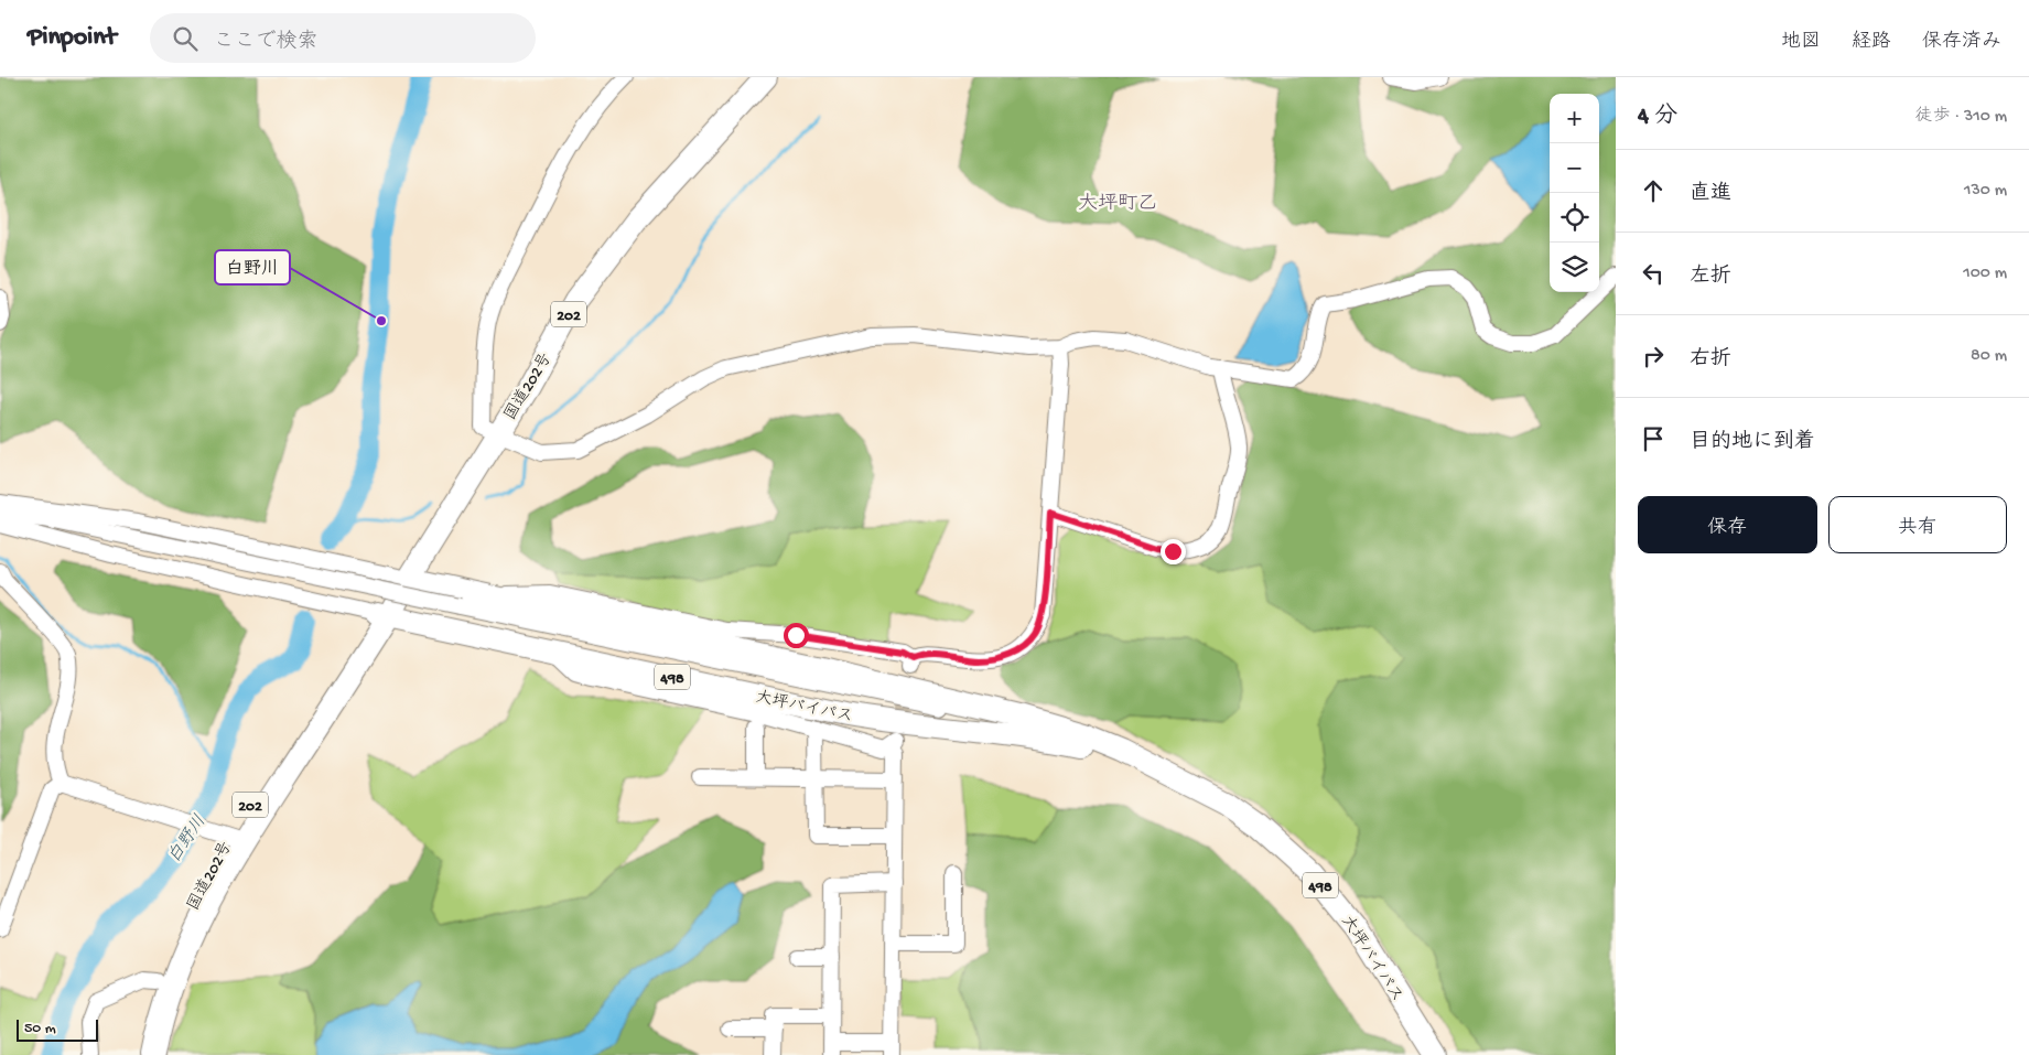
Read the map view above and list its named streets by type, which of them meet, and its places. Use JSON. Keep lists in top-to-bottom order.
{
  "streets": {
    "highway": [
      "202",
      "国道202号",
      "498",
      "大坪バイパス"
    ]
  },
  "crossings": [
    ["国道202号", "大坪バイパス"]
  ],
  "districts": ["大坪町乙"],
  "water": ["白野川"],
  "places": ["白野川"],
  "scale_bar": "50 m",
  "page": {
    "header": "Pinpoint",
    "search": "ここで検索",
    "nav": ["地図", "経路", "保存済み"],
    "heading": ["4 分", "徒歩 · 310 m"],
    "map_buttons": ["+", "−"],
    "list": [
      ["直進", "130 m"],
      ["左折", "100 m"],
      ["右折", "80 m"],
      "目的地に到着"
    ],
    "buttons": ["保存", "共有"],
    "scale": "50 m"
  }
}
